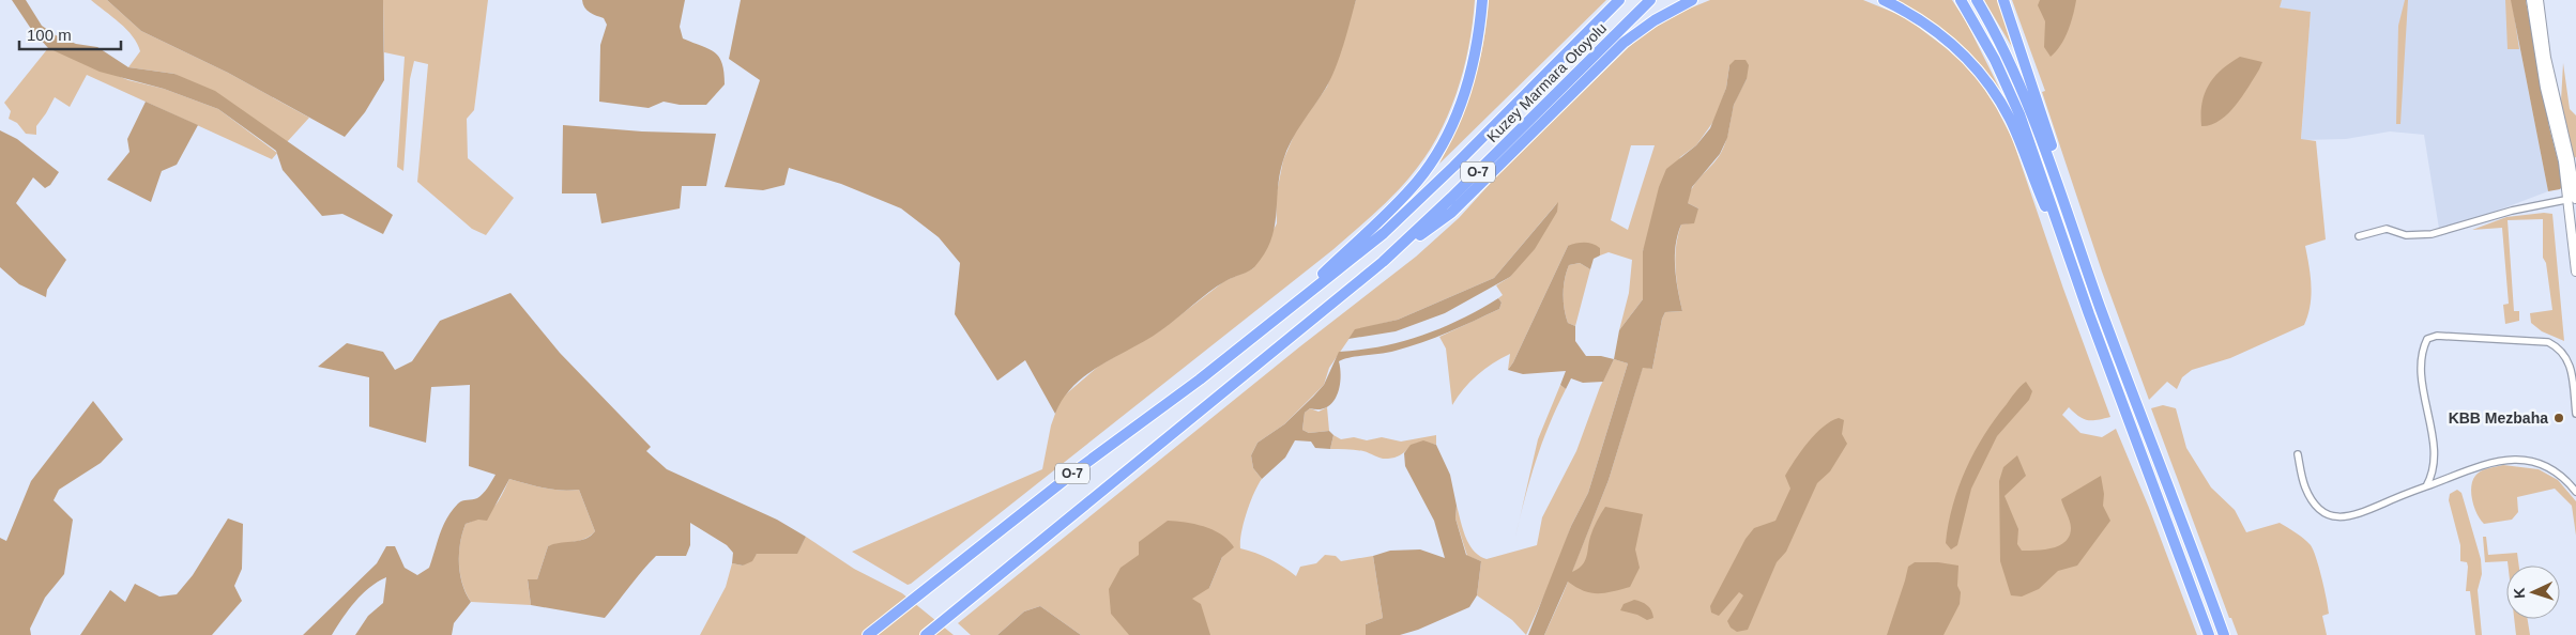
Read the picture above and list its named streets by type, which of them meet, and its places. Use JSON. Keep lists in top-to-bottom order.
{
  "streets": {
    "highway": ["Kuzey Marmara Otoyolu", "O-7"]
  },
  "crossings": [
    ["Kuzey Marmara Otoyolu", "O-7"]
  ],
  "places": ["KBB Mezbaha"],
  "scale_bar": "100 m",
  "north": "left"
}
